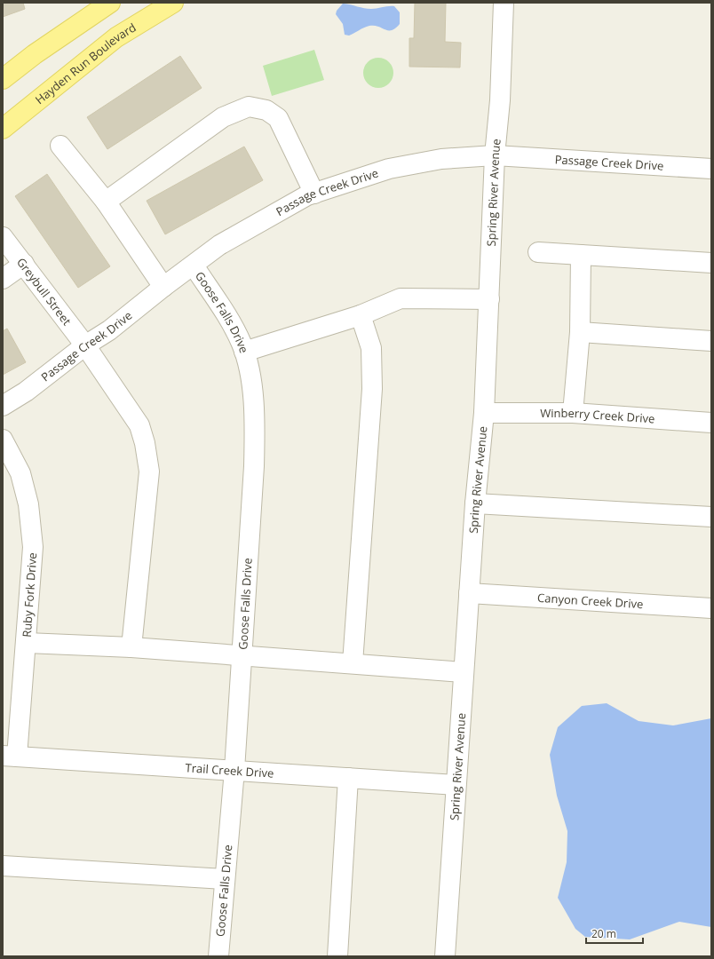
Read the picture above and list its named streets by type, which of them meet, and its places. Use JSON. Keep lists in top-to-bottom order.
{
  "streets": {
    "main road": ["Hayden Run Boulevard"],
    "street": [
      "Passage Creek Drive",
      "Spring River Avenue",
      "Greybull Street",
      "Goose Falls Drive",
      "Winberry Creek Drive",
      "Ruby Fork Drive",
      "Canyon Creek Drive",
      "Trail Creek Drive"
    ]
  },
  "crossings": [
    ["Passage Creek Drive", "Spring River Avenue"],
    ["Passage Creek Drive", "Greybull Street"],
    ["Passage Creek Drive", "Goose Falls Drive"],
    ["Spring River Avenue", "Winberry Creek Drive"],
    ["Spring River Avenue", "Canyon Creek Drive"],
    ["Spring River Avenue", "Trail Creek Drive"],
    ["Goose Falls Drive", "Trail Creek Drive"],
    ["Ruby Fork Drive", "Trail Creek Drive"]
  ],
  "scale_bar": "20 m"
}
